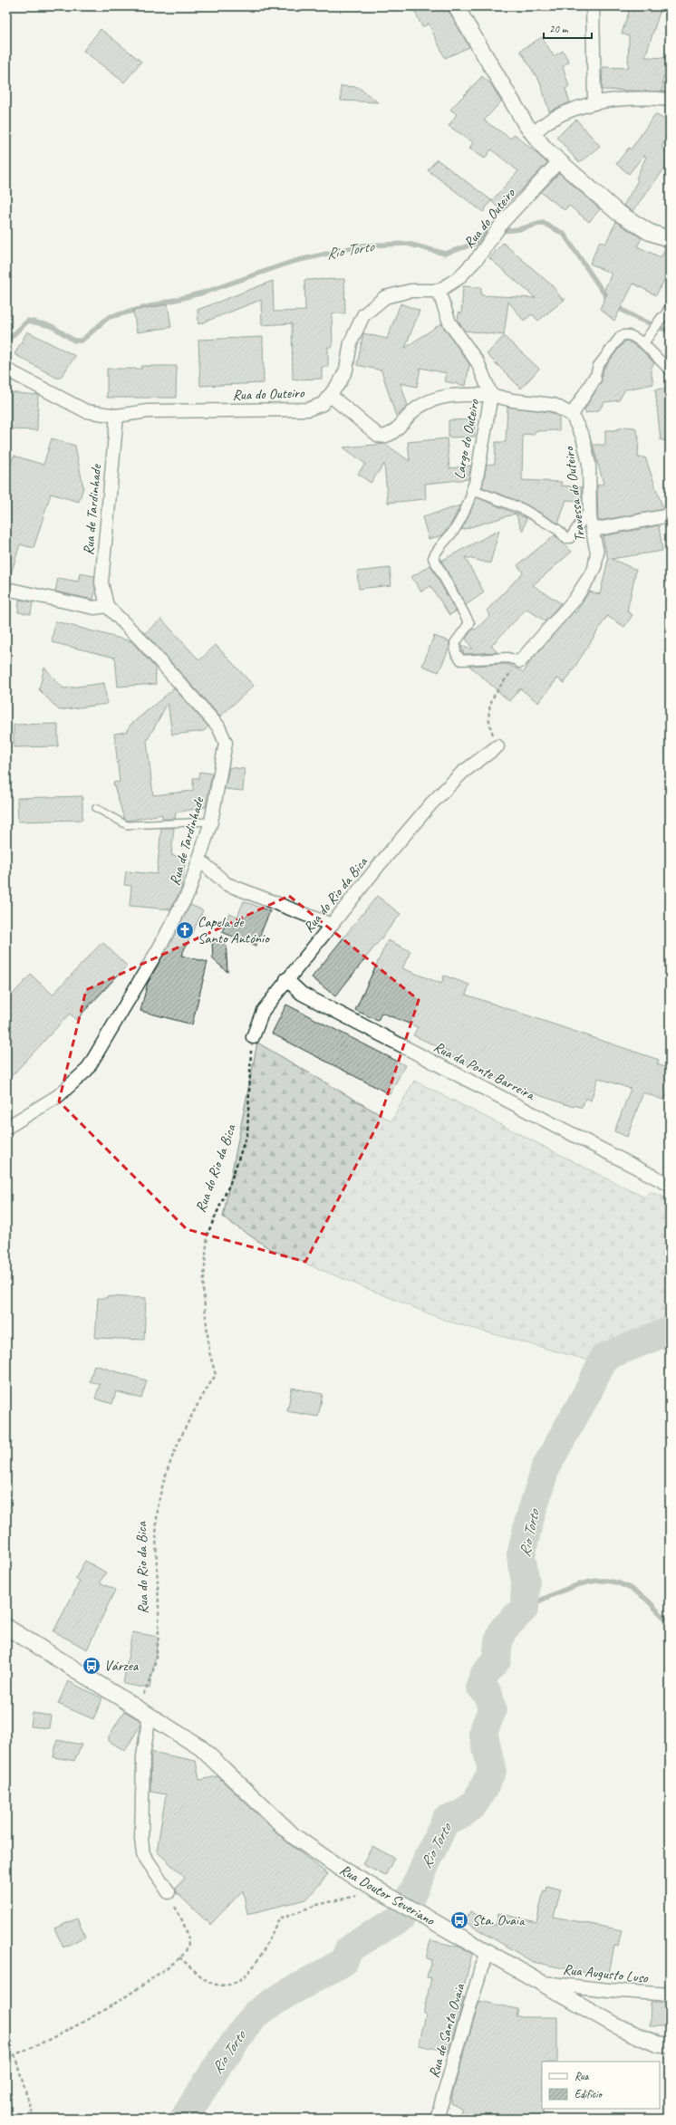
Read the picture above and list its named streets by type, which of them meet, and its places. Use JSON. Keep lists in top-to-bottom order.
{
  "streets": {
    "street": [
      "Rua do Outeiro",
      "Largo do Outeiro",
      "Travessa do Outeiro",
      "Rua de Tardinhade",
      "Rua do Rio da Bica",
      "Rua da Ponte Barreira",
      "Rua Doutor Severiano",
      "Rua Augusto Luso",
      "Rua de Santa Ovaia"
    ]
  },
  "crossings": [
    ["Rua do Outeiro", "Rua de Tardinhade"],
    ["Rua do Rio da Bica", "Rua da Ponte Barreira"],
    ["Rua do Rio da Bica", "Rua Doutor Severiano"],
    ["Rua Doutor Severiano", "Rua Augusto Luso"],
    ["Rua Doutor Severiano", "Rua de Santa Ovaia"]
  ],
  "water": ["Rio Torto"],
  "places": {
    "church": ["Capela de Santo António"],
    "bus stop": ["Várzea", "Sta. Ovaia"]
  },
  "legend": ["Rua", "Edifício"],
  "scale_bar": "20 m"
}
